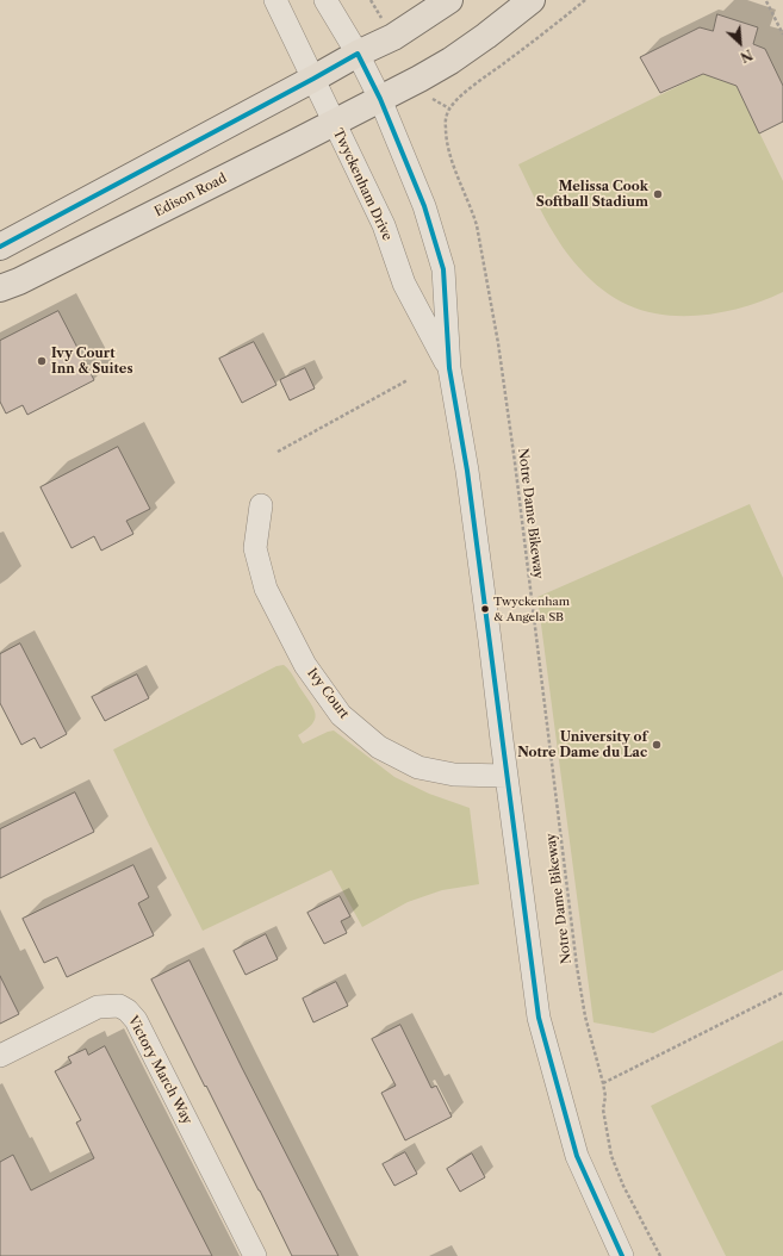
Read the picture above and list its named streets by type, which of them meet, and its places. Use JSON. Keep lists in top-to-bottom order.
{
  "streets": {
    "main road": ["Edison Road"],
    "street": ["Twyckenham Drive", "Ivy Court", "Victory March Way"],
    "path": ["Notre Dame Bikeway"]
  },
  "crossings": [
    ["Twyckenham Drive", "Edison Road"],
    ["Twyckenham Drive", "Ivy Court"]
  ],
  "places": [
    "Melissa Cook Softball Stadium",
    "Ivy Court Inn & Suites",
    "Twyckenham & Angela SB",
    "University of Notre Dame du Lac"
  ],
  "north": "bottom right"
}
